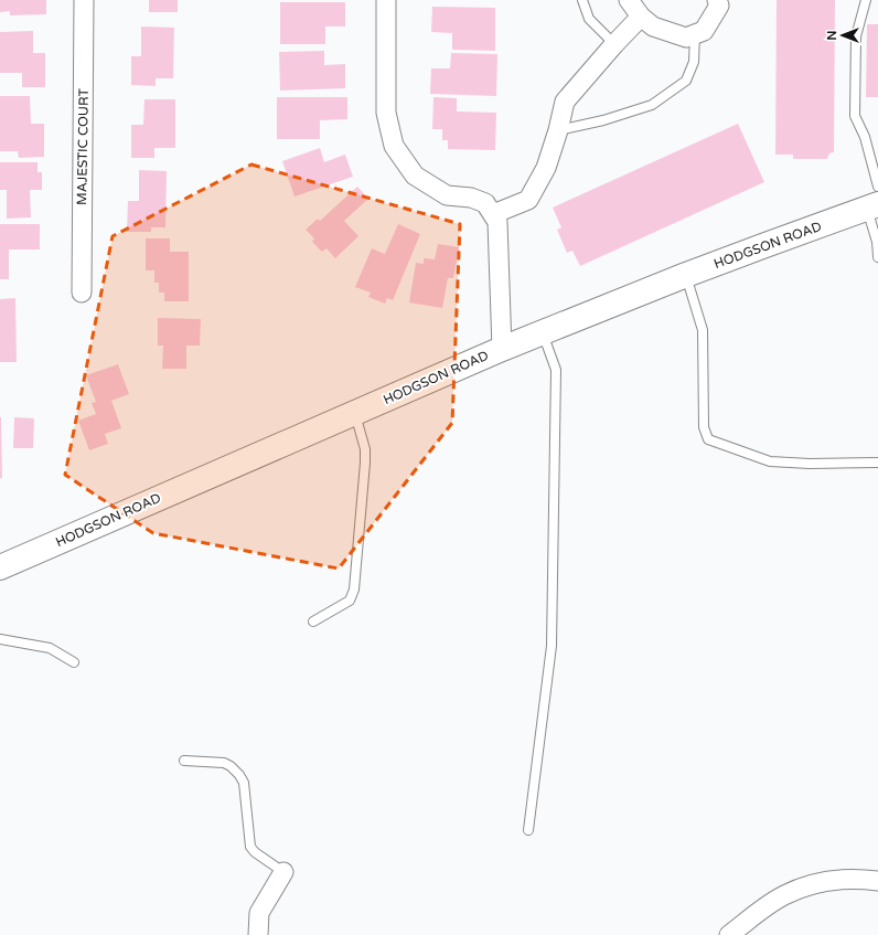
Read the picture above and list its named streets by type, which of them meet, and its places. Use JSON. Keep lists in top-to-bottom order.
{
  "streets": {
    "main road": ["HODGSON ROAD"],
    "street": ["MAJESTIC COURT"]
  },
  "north": "left"
}
